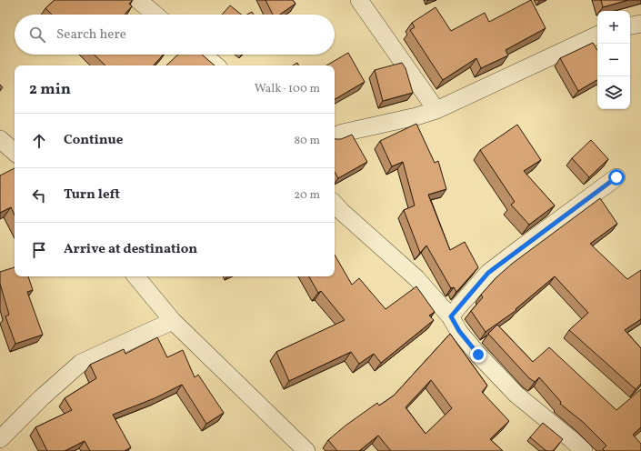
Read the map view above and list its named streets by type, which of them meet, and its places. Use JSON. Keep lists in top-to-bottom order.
{
  "page": {
    "map_buttons": ["+", "−"],
    "search": "Search here",
    "heading": ["2 min", "Walk · 100 m"],
    "list": [
      ["Continue", "80 m"],
      ["Turn left", "20 m"],
      "Arrive at destination"
    ]
  }
}
